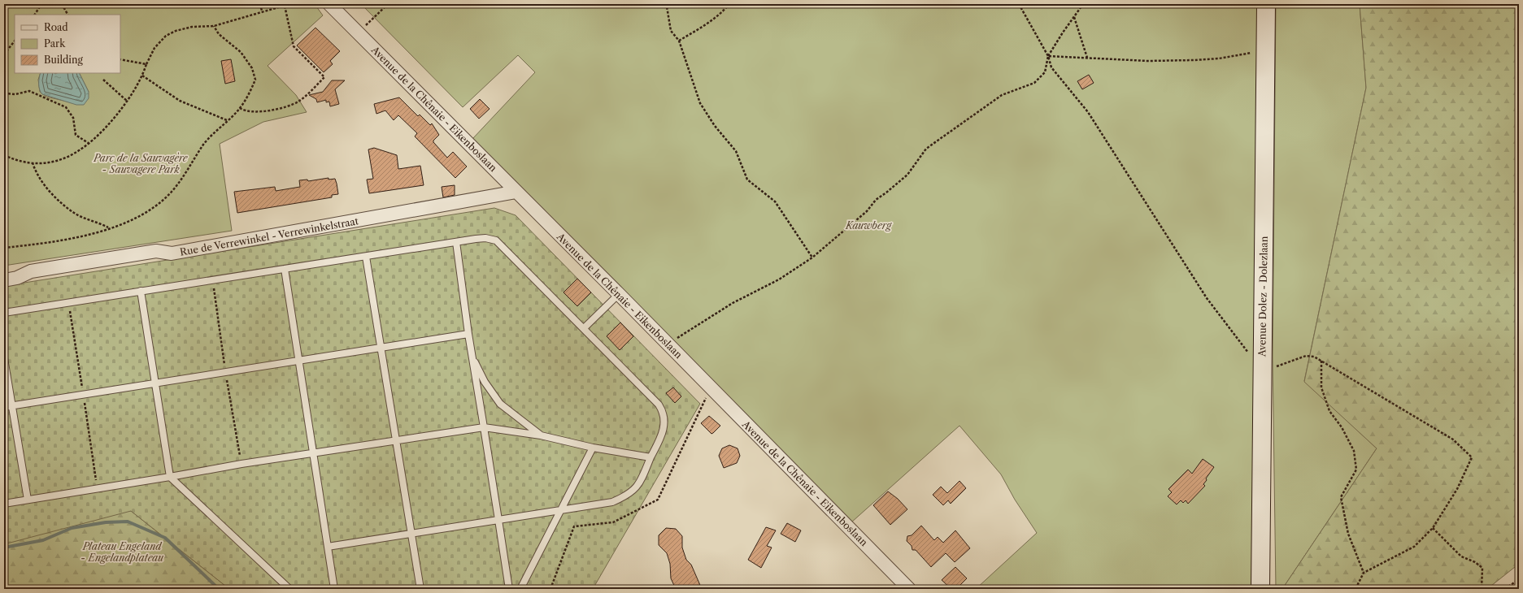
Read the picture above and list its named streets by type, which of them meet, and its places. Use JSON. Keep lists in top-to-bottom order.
{
  "streets": {
    "street": ["Avenue de la Chênaie - Eikenboslaan", "Rue de Verrewinkel - Verrewinkelstraat", "Avenue Dolez - Dolezlaan"]
  },
  "crossings": [
    ["Avenue de la Chênaie - Eikenboslaan", "Rue de Verrewinkel - Verrewinkelstraat"]
  ],
  "parks": ["Parc de la Sauvagère - Sauvagere Park", "Kauwberg", "Plateau Engeland - Engelandplateau"],
  "legend": ["Road", "Park", "Building"]
}
